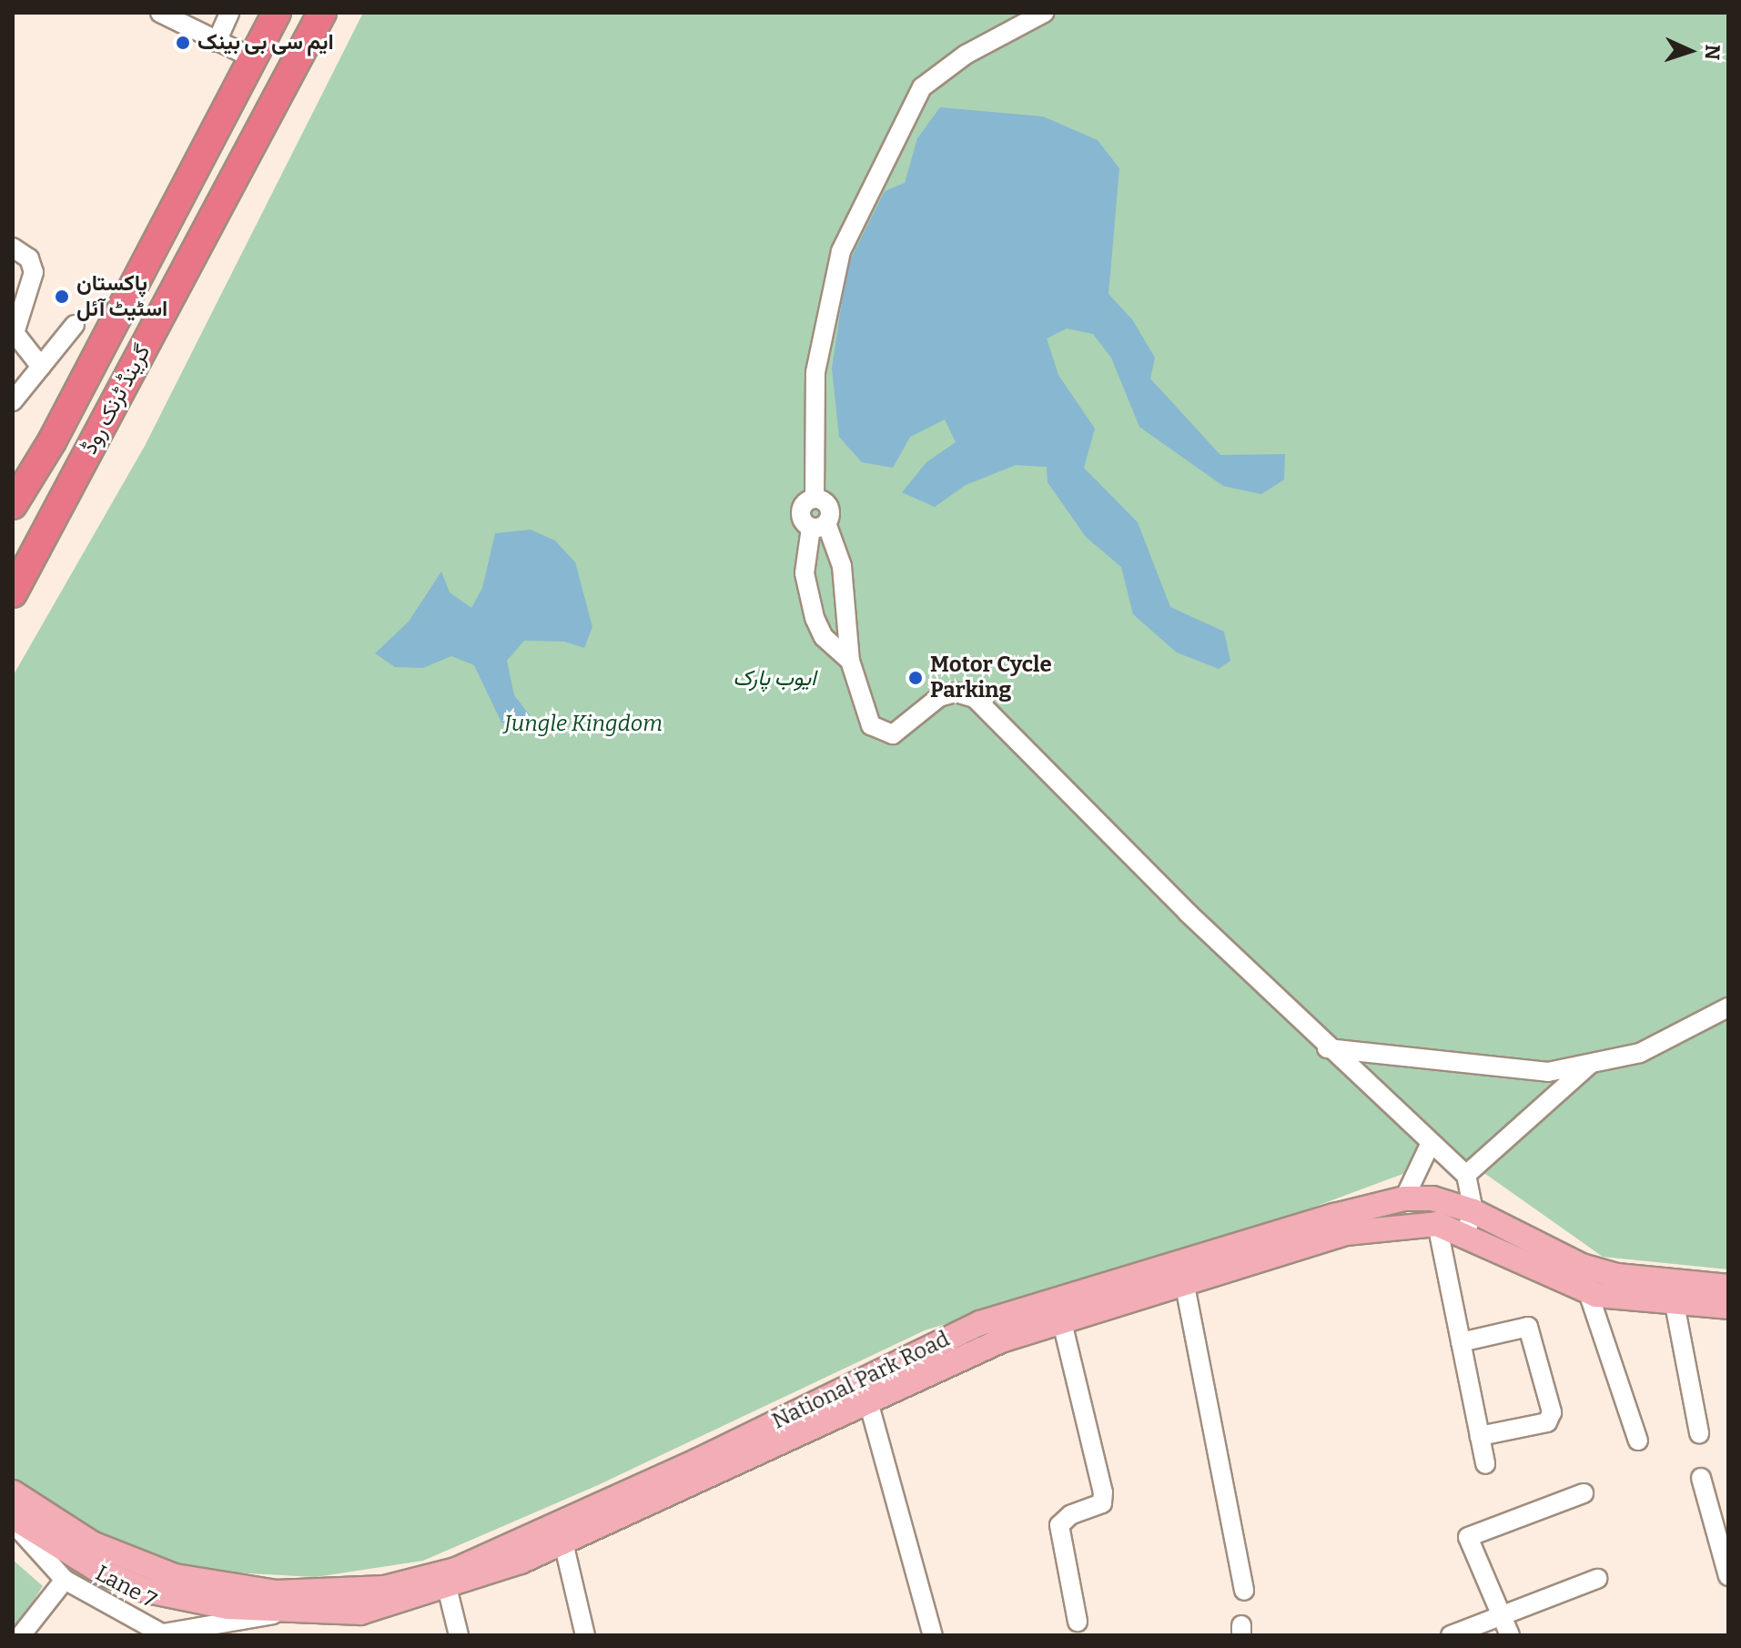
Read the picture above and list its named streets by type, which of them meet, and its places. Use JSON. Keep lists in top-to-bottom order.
{
  "streets": {
    "highway": ["گرینڈ ٹرنک روڈ"],
    "main road": ["National Park Road"],
    "street": ["Lane 7"]
  },
  "crossings": [
    ["National Park Road", "Lane 7"]
  ],
  "parks": ["ایوب پارک", "Jungle Kingdom"],
  "places": ["ایم سی بی بینک", "پاکستان اسٹیٹ آئل", "Motor Cycle Parking"],
  "north": "right"
}
